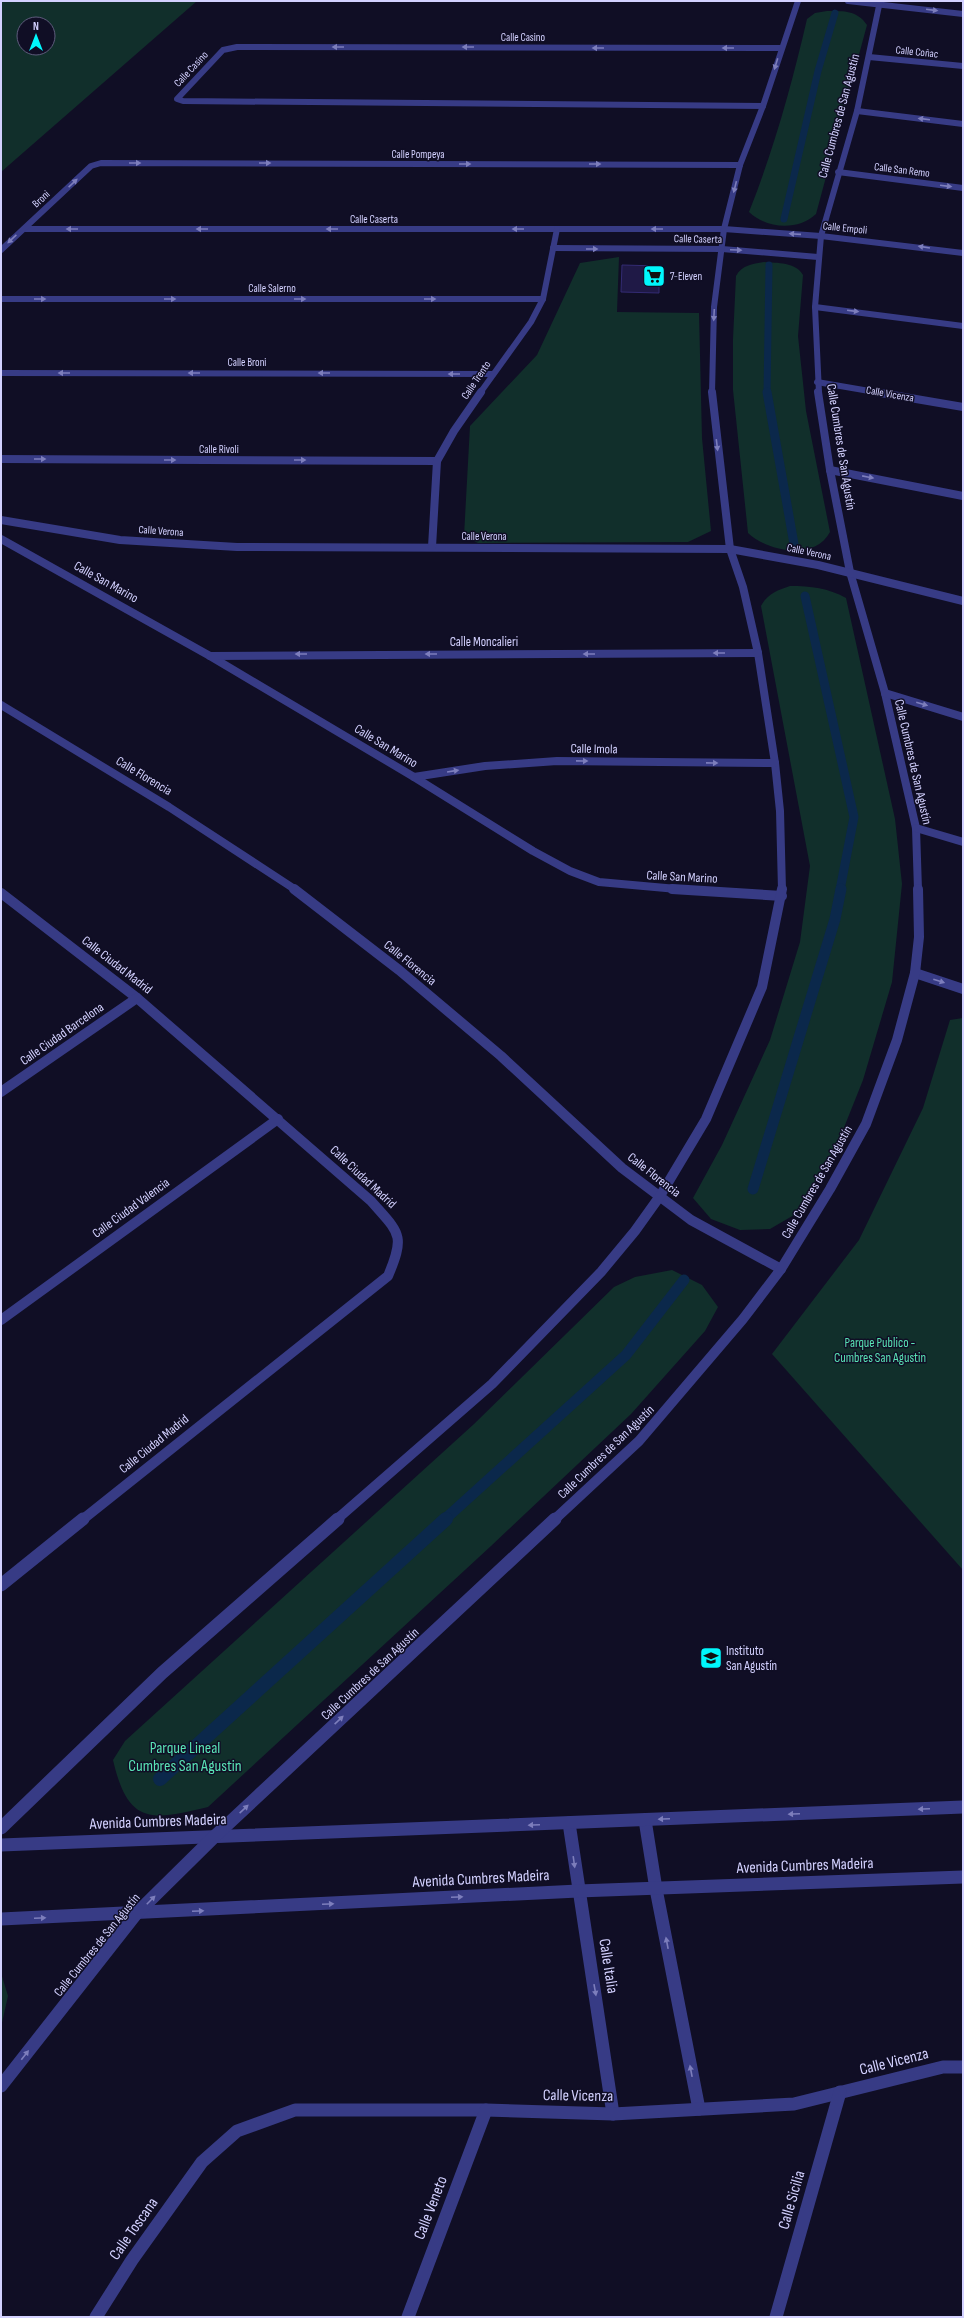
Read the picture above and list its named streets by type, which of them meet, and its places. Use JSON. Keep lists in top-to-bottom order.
{
  "streets": {
    "street": [
      "Calle Casino",
      "Calle Coñac",
      "Calle Cumbres de San Agustín",
      "Calle Pompeya",
      "Calle San Remo",
      "Broni",
      "Calle Caserta",
      "Calle Empoli",
      "Calle Salerno",
      "Calle Broni",
      "Calle Trento",
      "Calle Vicenza",
      "Calle Rivoli",
      "Calle Verona",
      "Calle San Marino",
      "Calle Moncalieri",
      "Calle Imola",
      "Calle Florencia",
      "Calle Ciudad Madrid",
      "Calle Ciudad Barcelona",
      "Calle Ciudad Valencia",
      "Avenida Cumbres Madeira",
      "Calle Italia",
      "Calle Sicilia",
      "Calle Veneto",
      "Calle Toscana"
    ]
  },
  "crossings": [
    ["Calle Coñac", "Calle Cumbres de San Agustín"],
    ["Calle Cumbres de San Agustín", "Calle San Remo"],
    ["Calle Cumbres de San Agustín", "Calle Caserta"],
    ["Calle Cumbres de San Agustín", "Calle Empoli"],
    ["Calle Cumbres de San Agustín", "Calle Vicenza"],
    ["Calle Cumbres de San Agustín", "Calle Verona"],
    ["Calle Cumbres de San Agustín", "Calle Florencia"],
    ["Calle Cumbres de San Agustín", "Avenida Cumbres Madeira"],
    ["Calle Pompeya", "Broni"],
    ["Broni", "Calle Caserta"],
    ["Calle Caserta", "Calle Empoli"],
    ["Calle Caserta", "Calle Trento"],
    ["Calle Salerno", "Calle Trento"],
    ["Calle Broni", "Calle Trento"],
    ["Calle Trento", "Calle Rivoli"],
    ["Calle Trento", "Calle Verona"],
    ["Calle Vicenza", "Calle Italia"],
    ["Calle Vicenza", "Calle Sicilia"],
    ["Calle Vicenza", "Calle Veneto"],
    ["Calle Vicenza", "Calle Toscana"],
    ["Calle San Marino", "Calle Moncalieri"],
    ["Calle San Marino", "Calle Imola"],
    ["Calle Ciudad Madrid", "Calle Ciudad Barcelona"],
    ["Calle Ciudad Madrid", "Calle Ciudad Valencia"],
    ["Avenida Cumbres Madeira", "Calle Italia"]
  ],
  "one_way": [
    "Calle Cumbres de San Agustín",
    "Calle Pompeya",
    "Calle Salerno",
    "Calle Broni",
    "Calle Rivoli",
    "Calle Moncalieri",
    "Calle Imola"
  ],
  "parks": ["Parque Publico - Cumbres San Agustin", "Parque Lineal Cumbres San Agustin"],
  "places": {
    "supermarket": ["7-Eleven"],
    "school or university": ["Instituto San Agustín"]
  },
  "north": "top"
}
